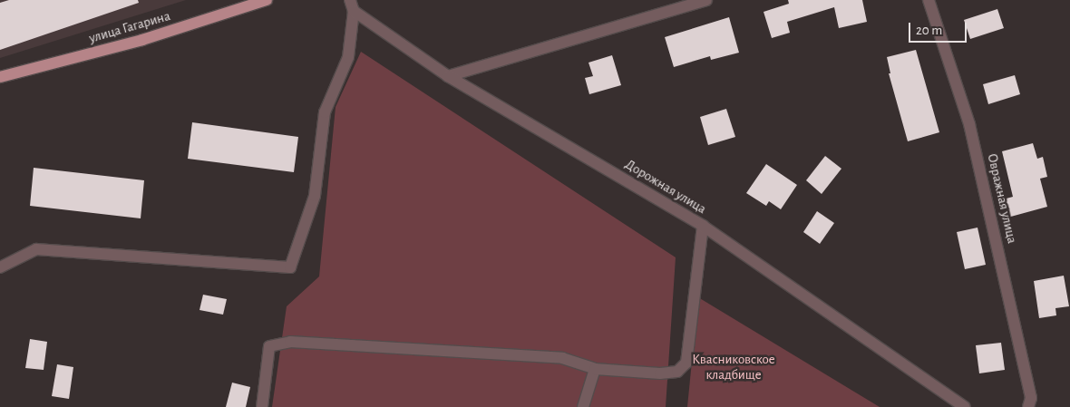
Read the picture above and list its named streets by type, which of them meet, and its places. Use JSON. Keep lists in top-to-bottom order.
{
  "streets": {
    "main road": ["улица Гагарина"],
    "street": ["Дорожная улица", "Овражная улица"]
  },
  "parks": ["Квасниковское кладбище"],
  "scale_bar": "20 m"
}
